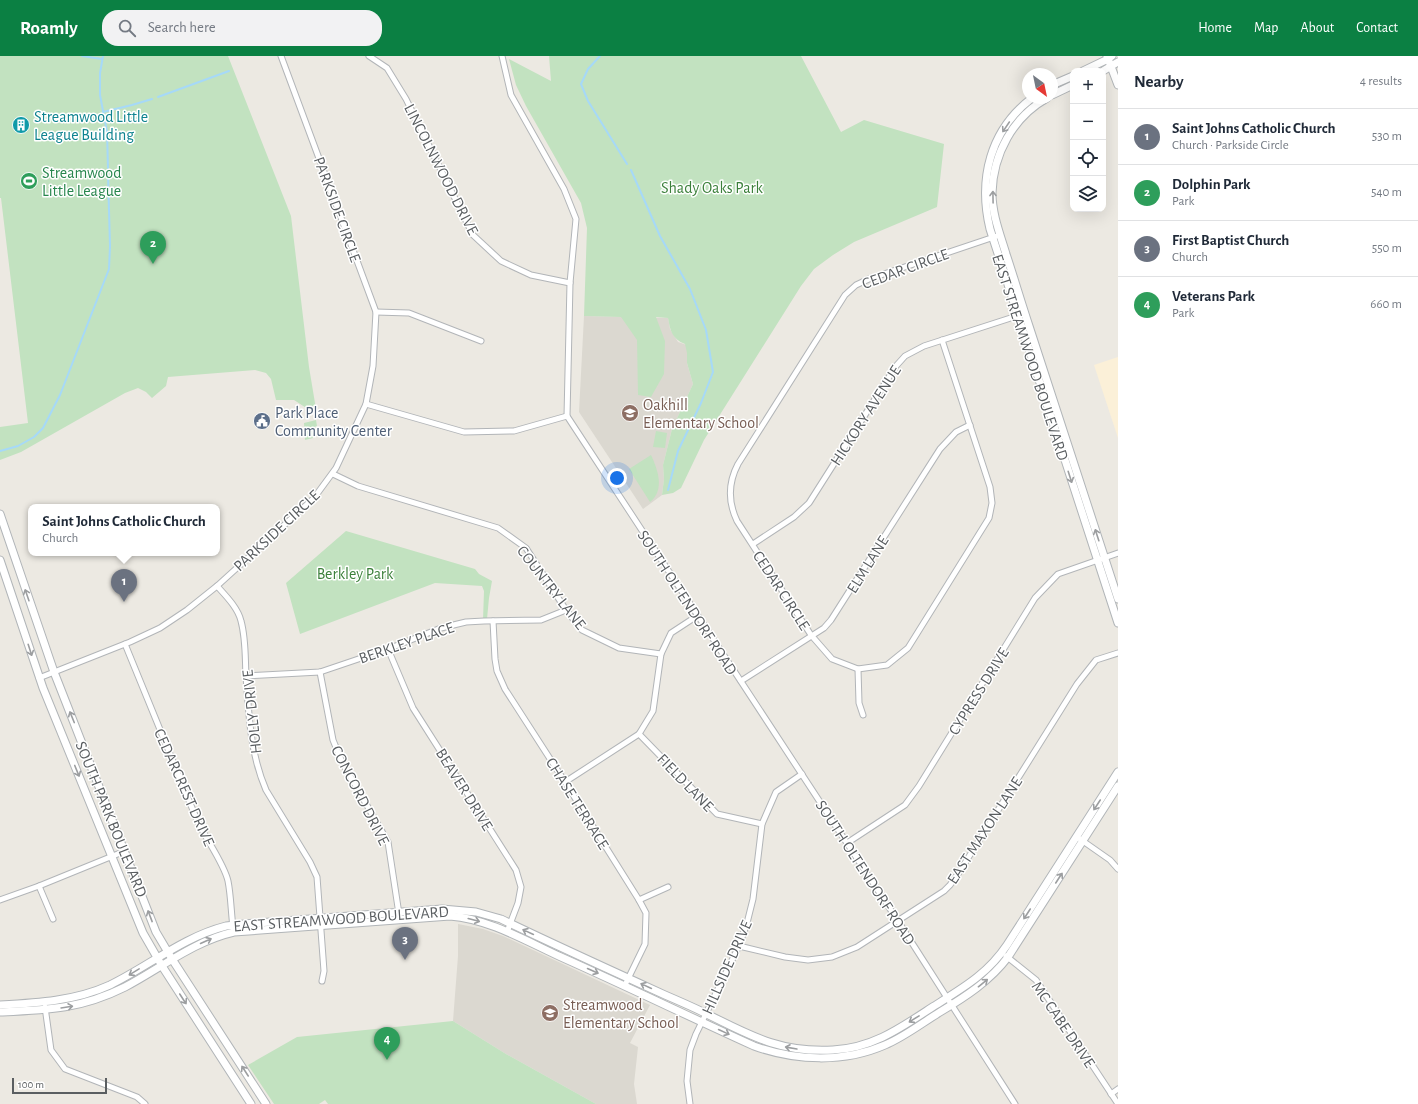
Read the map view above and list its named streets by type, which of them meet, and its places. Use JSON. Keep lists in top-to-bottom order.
{
  "streets": {
    "street": [
      "LINCOLNWOOD DRIVE",
      "PARKSIDE CIRCLE",
      "CEDAR CIRCLE",
      "EAST STREAMWOOD BOULEVARD",
      "HICKORY AVENUE",
      "ELM LANE",
      "COUNTRY LANE",
      "SOUTH OLTENDORF ROAD",
      "BERKLEY PLACE",
      "CYPRESS DRIVE",
      "HOLLY DRIVE",
      "FIELD LANE",
      "CEDARCREST DRIVE",
      "BEAVER DRIVE",
      "CONCORD DRIVE",
      "CHASE TERRACE",
      "SOUTH PARK BOULEVARD",
      "EAST MAXON LANE",
      "HILLSIDE DRIVE",
      "MC CABE DRIVE"
    ]
  },
  "crossings": [
    ["PARKSIDE CIRCLE", "COUNTRY LANE"],
    ["PARKSIDE CIRCLE", "HOLLY DRIVE"],
    ["PARKSIDE CIRCLE", "CEDARCREST DRIVE"],
    ["PARKSIDE CIRCLE", "SOUTH PARK BOULEVARD"],
    ["CEDAR CIRCLE", "EAST STREAMWOOD BOULEVARD"],
    ["CEDAR CIRCLE", "HICKORY AVENUE"],
    ["CEDAR CIRCLE", "ELM LANE"],
    ["EAST STREAMWOOD BOULEVARD", "HICKORY AVENUE"],
    ["EAST STREAMWOOD BOULEVARD", "SOUTH OLTENDORF ROAD"],
    ["EAST STREAMWOOD BOULEVARD", "CYPRESS DRIVE"],
    ["EAST STREAMWOOD BOULEVARD", "HOLLY DRIVE"],
    ["EAST STREAMWOOD BOULEVARD", "CEDARCREST DRIVE"],
    ["EAST STREAMWOOD BOULEVARD", "BEAVER DRIVE"],
    ["EAST STREAMWOOD BOULEVARD", "CONCORD DRIVE"],
    ["EAST STREAMWOOD BOULEVARD", "CHASE TERRACE"],
    ["EAST STREAMWOOD BOULEVARD", "SOUTH PARK BOULEVARD"],
    ["EAST STREAMWOOD BOULEVARD", "HILLSIDE DRIVE"],
    ["EAST STREAMWOOD BOULEVARD", "MC CABE DRIVE"],
    ["ELM LANE", "SOUTH OLTENDORF ROAD"],
    ["COUNTRY LANE", "BERKLEY PLACE"],
    ["SOUTH OLTENDORF ROAD", "CYPRESS DRIVE"],
    ["SOUTH OLTENDORF ROAD", "EAST MAXON LANE"],
    ["SOUTH OLTENDORF ROAD", "HILLSIDE DRIVE"],
    ["BERKLEY PLACE", "HOLLY DRIVE"],
    ["BERKLEY PLACE", "BEAVER DRIVE"],
    ["BERKLEY PLACE", "CONCORD DRIVE"],
    ["BERKLEY PLACE", "CHASE TERRACE"],
    ["FIELD LANE", "HILLSIDE DRIVE"],
    ["EAST MAXON LANE", "HILLSIDE DRIVE"]
  ],
  "parks": ["Shady Oaks Park", "Berkley Park"],
  "places": {
    "building": ["Streamwood Little League Building"],
    "sports": ["Streamwood Little League"],
    "school or university": ["Oakhill Elementary School", "Streamwood Elementary School"],
    "public building": ["Park Place Community Center"]
  },
  "scale_bar": "100 m",
  "north": "bottom right",
  "page": {
    "header": "Roamly",
    "search": "Search here",
    "nav": [
      "Home",
      "Map",
      "About",
      "Contact"
    ],
    "heading": ["Nearby", "4 results"],
    "map_buttons": ["+", "−"],
    "list": [
      {
        "mark": "1",
        "name": "Saint Johns Catholic Church",
        "note": "Church · Parkside Circle",
        "value": "530 m"
      },
      {
        "mark": "2",
        "name": "Dolphin Park",
        "note": "Park",
        "value": "540 m"
      },
      {
        "mark": "3",
        "name": "First Baptist Church",
        "note": "Church",
        "value": "550 m"
      },
      {
        "mark": "4",
        "name": "Veterans Park",
        "note": "Park",
        "value": "660 m"
      }
    ],
    "pins": [
      "2",
      "1",
      "3",
      "4"
    ],
    "popup": ["Saint Johns Catholic Church", "Church"],
    "scale": "100 m"
  }
}
